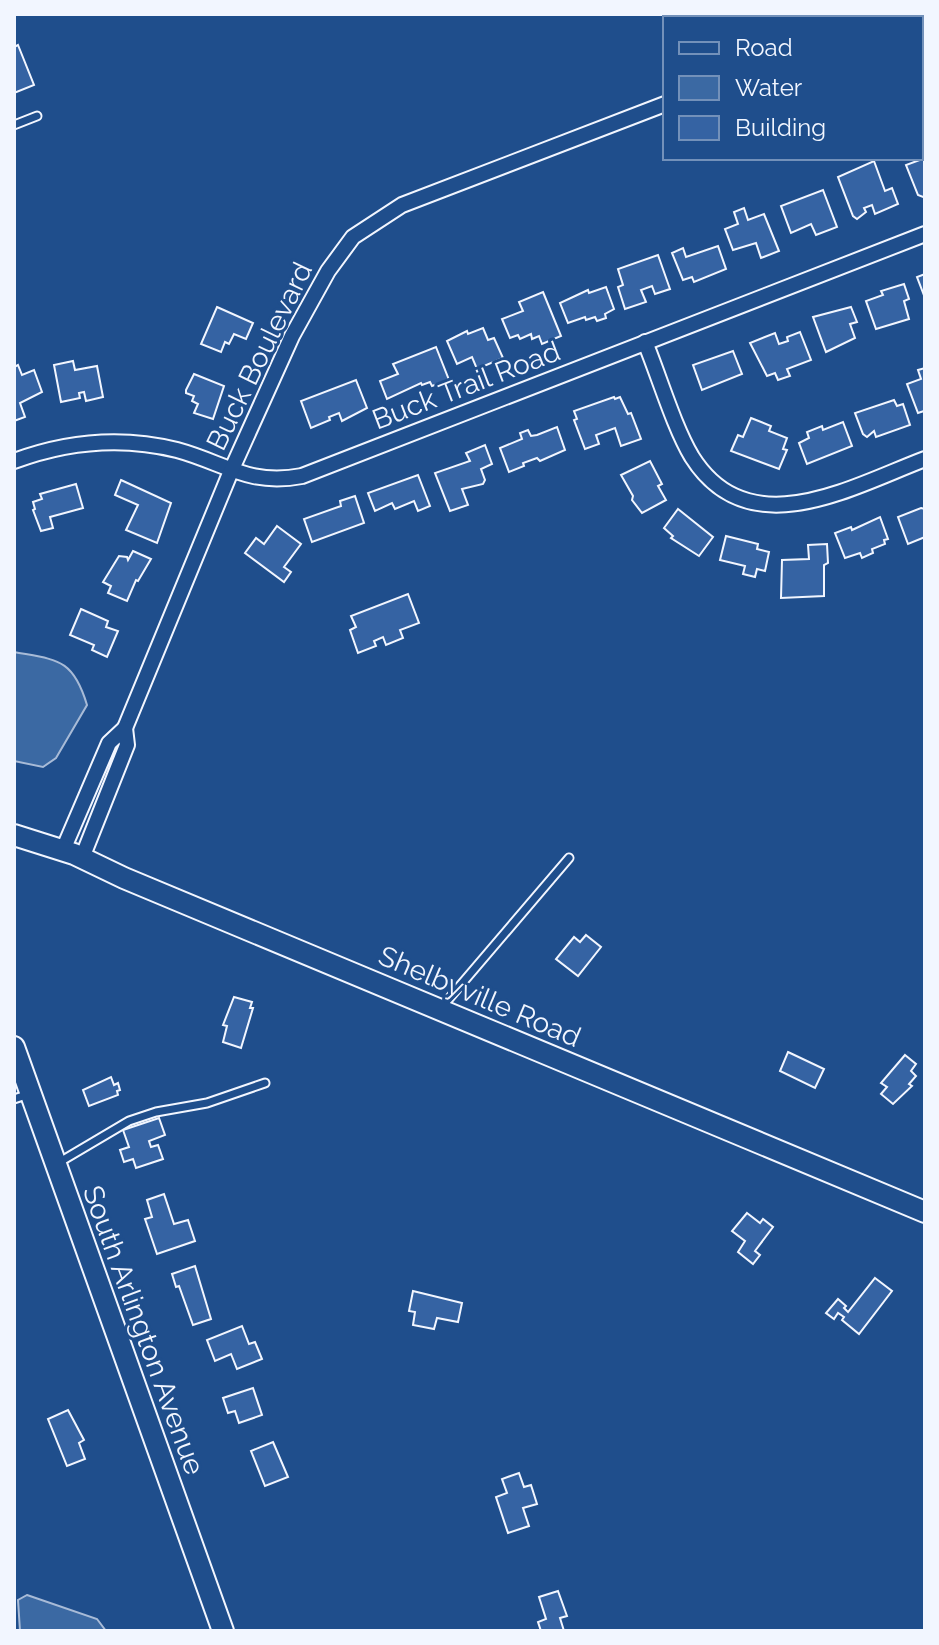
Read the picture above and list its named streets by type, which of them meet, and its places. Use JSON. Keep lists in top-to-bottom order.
{
  "streets": {
    "main road": ["Shelbyville Road", "South Arlington Avenue"],
    "street": ["Buck Boulevard", "Buck Trail Road"]
  },
  "crossings": [
    ["Buck Boulevard", "Buck Trail Road"],
    ["Buck Boulevard", "Shelbyville Road"]
  ],
  "legend": ["Road", "Water", "Building"]
}
